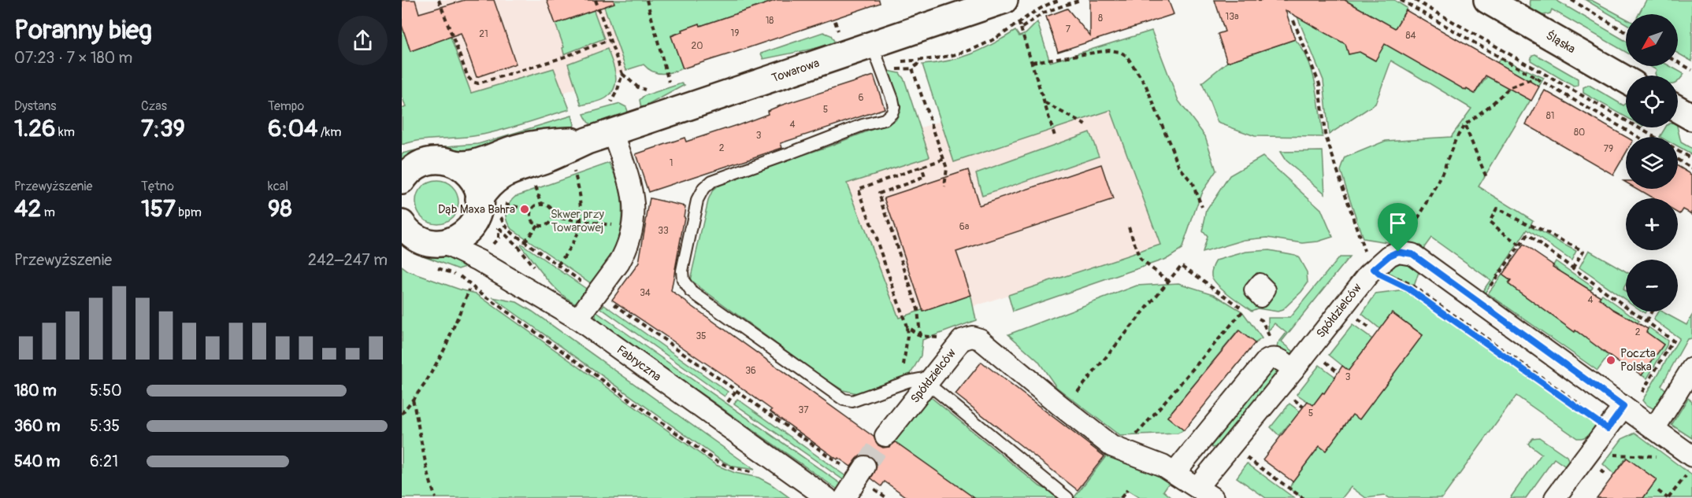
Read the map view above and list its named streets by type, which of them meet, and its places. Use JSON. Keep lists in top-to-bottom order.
{
  "streets": {
    "street": [
      "Śląska",
      "Towarowa",
      "Spółdzielców",
      "Fabryczna"
    ]
  },
  "parks": ["Skwer przy Towarowej"],
  "places": ["Dąb Maxa Bahra", "Poczta Polska"],
  "house_numbers": [
    "13a",
    "8",
    "18",
    "7",
    "19",
    "21",
    "84",
    "20",
    "6",
    "5",
    "81",
    "4",
    "80",
    "3",
    "2",
    "79",
    "1",
    "6a",
    "33",
    "34",
    "4",
    "2",
    "35",
    "36",
    "3",
    "37",
    "5"
  ],
  "north": "bottom left",
  "page": {
    "heading": ["Poranny bieg", "07:23 · 7 × 180 m"],
    "map_buttons": ["+", "−"],
    "stats": [
      ["Dystans", "1.26 km"],
      ["Czas", "7:39"],
      ["Tempo", "6:04 /km"],
      ["Przewyższenie", "42 m"],
      ["Tętno", "157 bpm"],
      ["kcal", "98"]
    ],
    "chart": ["Przewyższenie", "242–247 m"],
    "list": [
      {
        "name": "180 m",
        "note": "5:50"
      },
      {
        "name": "360 m",
        "note": "5:35"
      },
      {
        "name": "540 m",
        "note": "6:21"
      }
    ]
  }
}
